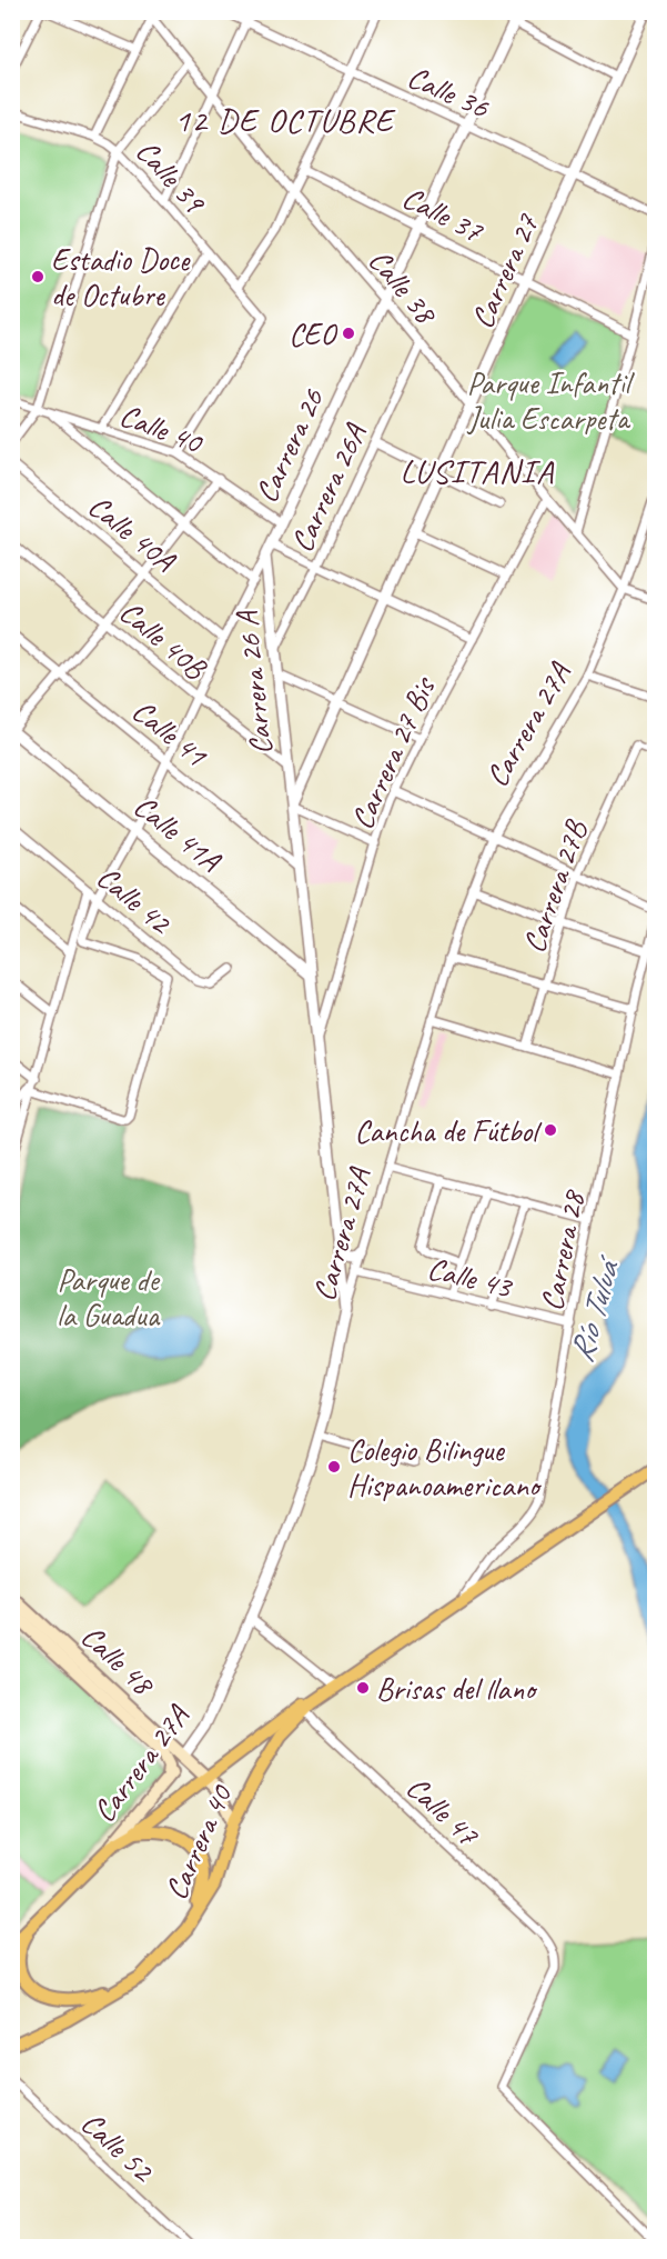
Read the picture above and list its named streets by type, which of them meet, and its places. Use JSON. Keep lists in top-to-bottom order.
{
  "streets": {
    "main road": ["Carrera 27A", "Calle 48", "Carrera 40"],
    "street": [
      "Calle 36",
      "Calle 39",
      "Calle 37",
      "Carrera 27",
      "Calle 38",
      "Calle 40",
      "Carrera 26",
      "Carrera 26A",
      "Calle 40A",
      "Calle 40B",
      "Carrera 26 A",
      "Calle 41",
      "Carrera 27 Bis",
      "Calle 41A",
      "Carrera 27B",
      "Calle 42",
      "Carrera 28",
      "Calle 43",
      "Calle 47",
      "Calle 52"
    ]
  },
  "crossings": [
    ["Calle 36", "Carrera 27"],
    ["Calle 36", "Carrera 26"],
    ["Calle 39", "Calle 40"],
    ["Calle 37", "Carrera 27"],
    ["Calle 37", "Carrera 26"],
    ["Carrera 27", "Calle 38"],
    ["Carrera 27", "Carrera 26 A"],
    ["Calle 38", "Carrera 26"],
    ["Calle 38", "Carrera 26A"],
    ["Calle 38", "Carrera 27A"],
    ["Calle 38", "Carrera 27 Bis"],
    ["Calle 40", "Carrera 26"],
    ["Carrera 26", "Calle 40A"],
    ["Carrera 26", "Calle 40B"],
    ["Carrera 26", "Carrera 26 A"],
    ["Carrera 26", "Calle 41"],
    ["Carrera 26", "Calle 41A"],
    ["Carrera 26", "Calle 42"],
    ["Carrera 26A", "Carrera 26 A"],
    ["Calle 40B", "Carrera 26 A"],
    ["Carrera 26 A", "Carrera 27A"],
    ["Carrera 26 A", "Calle 41"],
    ["Carrera 26 A", "Carrera 27 Bis"],
    ["Carrera 26 A", "Calle 41A"],
    ["Carrera 27A", "Calle 43"],
    ["Carrera 27A", "Calle 48"],
    ["Carrera 27A", "Carrera 40"],
    ["Carrera 28", "Calle 43"],
    ["Carrera 28", "Carrera 40"],
    ["Calle 48", "Carrera 40"],
    ["Calle 47", "Carrera 40"]
  ],
  "districts": ["12 DE OCTUBRE", "LUSITANIA"],
  "water": ["Río Tuluá"],
  "parks": ["Parque Infantil Julia Escarpeta", "Parque de la Guadua"],
  "places": [
    "Estadio Doce de Octubre",
    "CEO",
    "Cancha de Fútbol",
    "Colegio Bilingue Hispanoamericano",
    "Brisas del llano"
  ]
}
